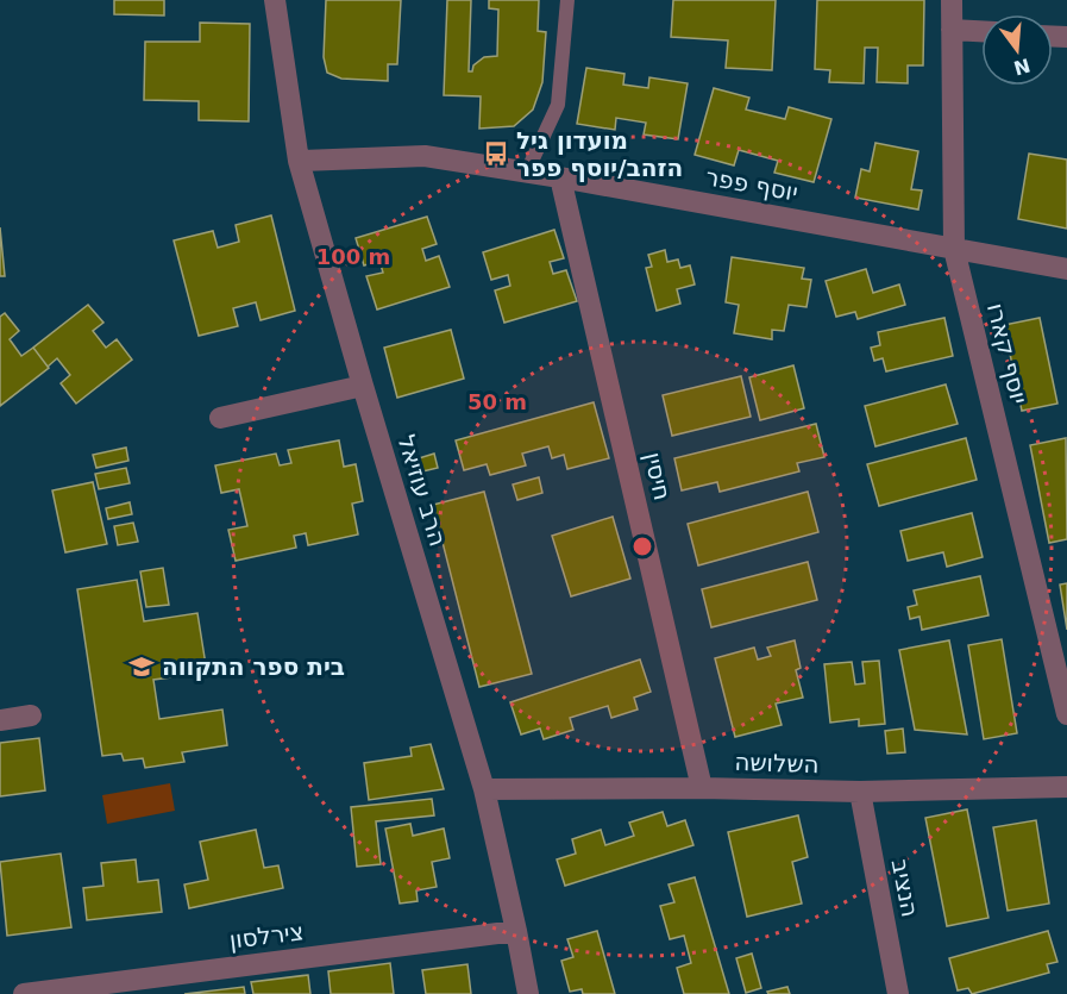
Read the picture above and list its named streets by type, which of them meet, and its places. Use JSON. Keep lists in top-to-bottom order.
{
  "streets": {
    "street": [
      "יוסף פפר",
      "יוסף קארו",
      "חיסין",
      "הרב עוזיאל",
      "השלושה",
      "הנציב",
      "צירלסון"
    ]
  },
  "crossings": [
    ["יוסף פפר", "יוסף קארו"],
    ["יוסף פפר", "חיסין"],
    ["יוסף פפר", "הרב עוזיאל"],
    ["חיסין", "השלושה"],
    ["הרב עוזיאל", "השלושה"],
    ["הרב עוזיאל", "צירלסון"],
    ["השלושה", "הנציב"]
  ],
  "places": {
    "bus stop": ["מועדון גיל הזהב/יוסף פפר"],
    "school or university": ["בית ספר התקווה"]
  },
  "north": "bottom",
  "rings": ["100 m", "50 m"]
}
